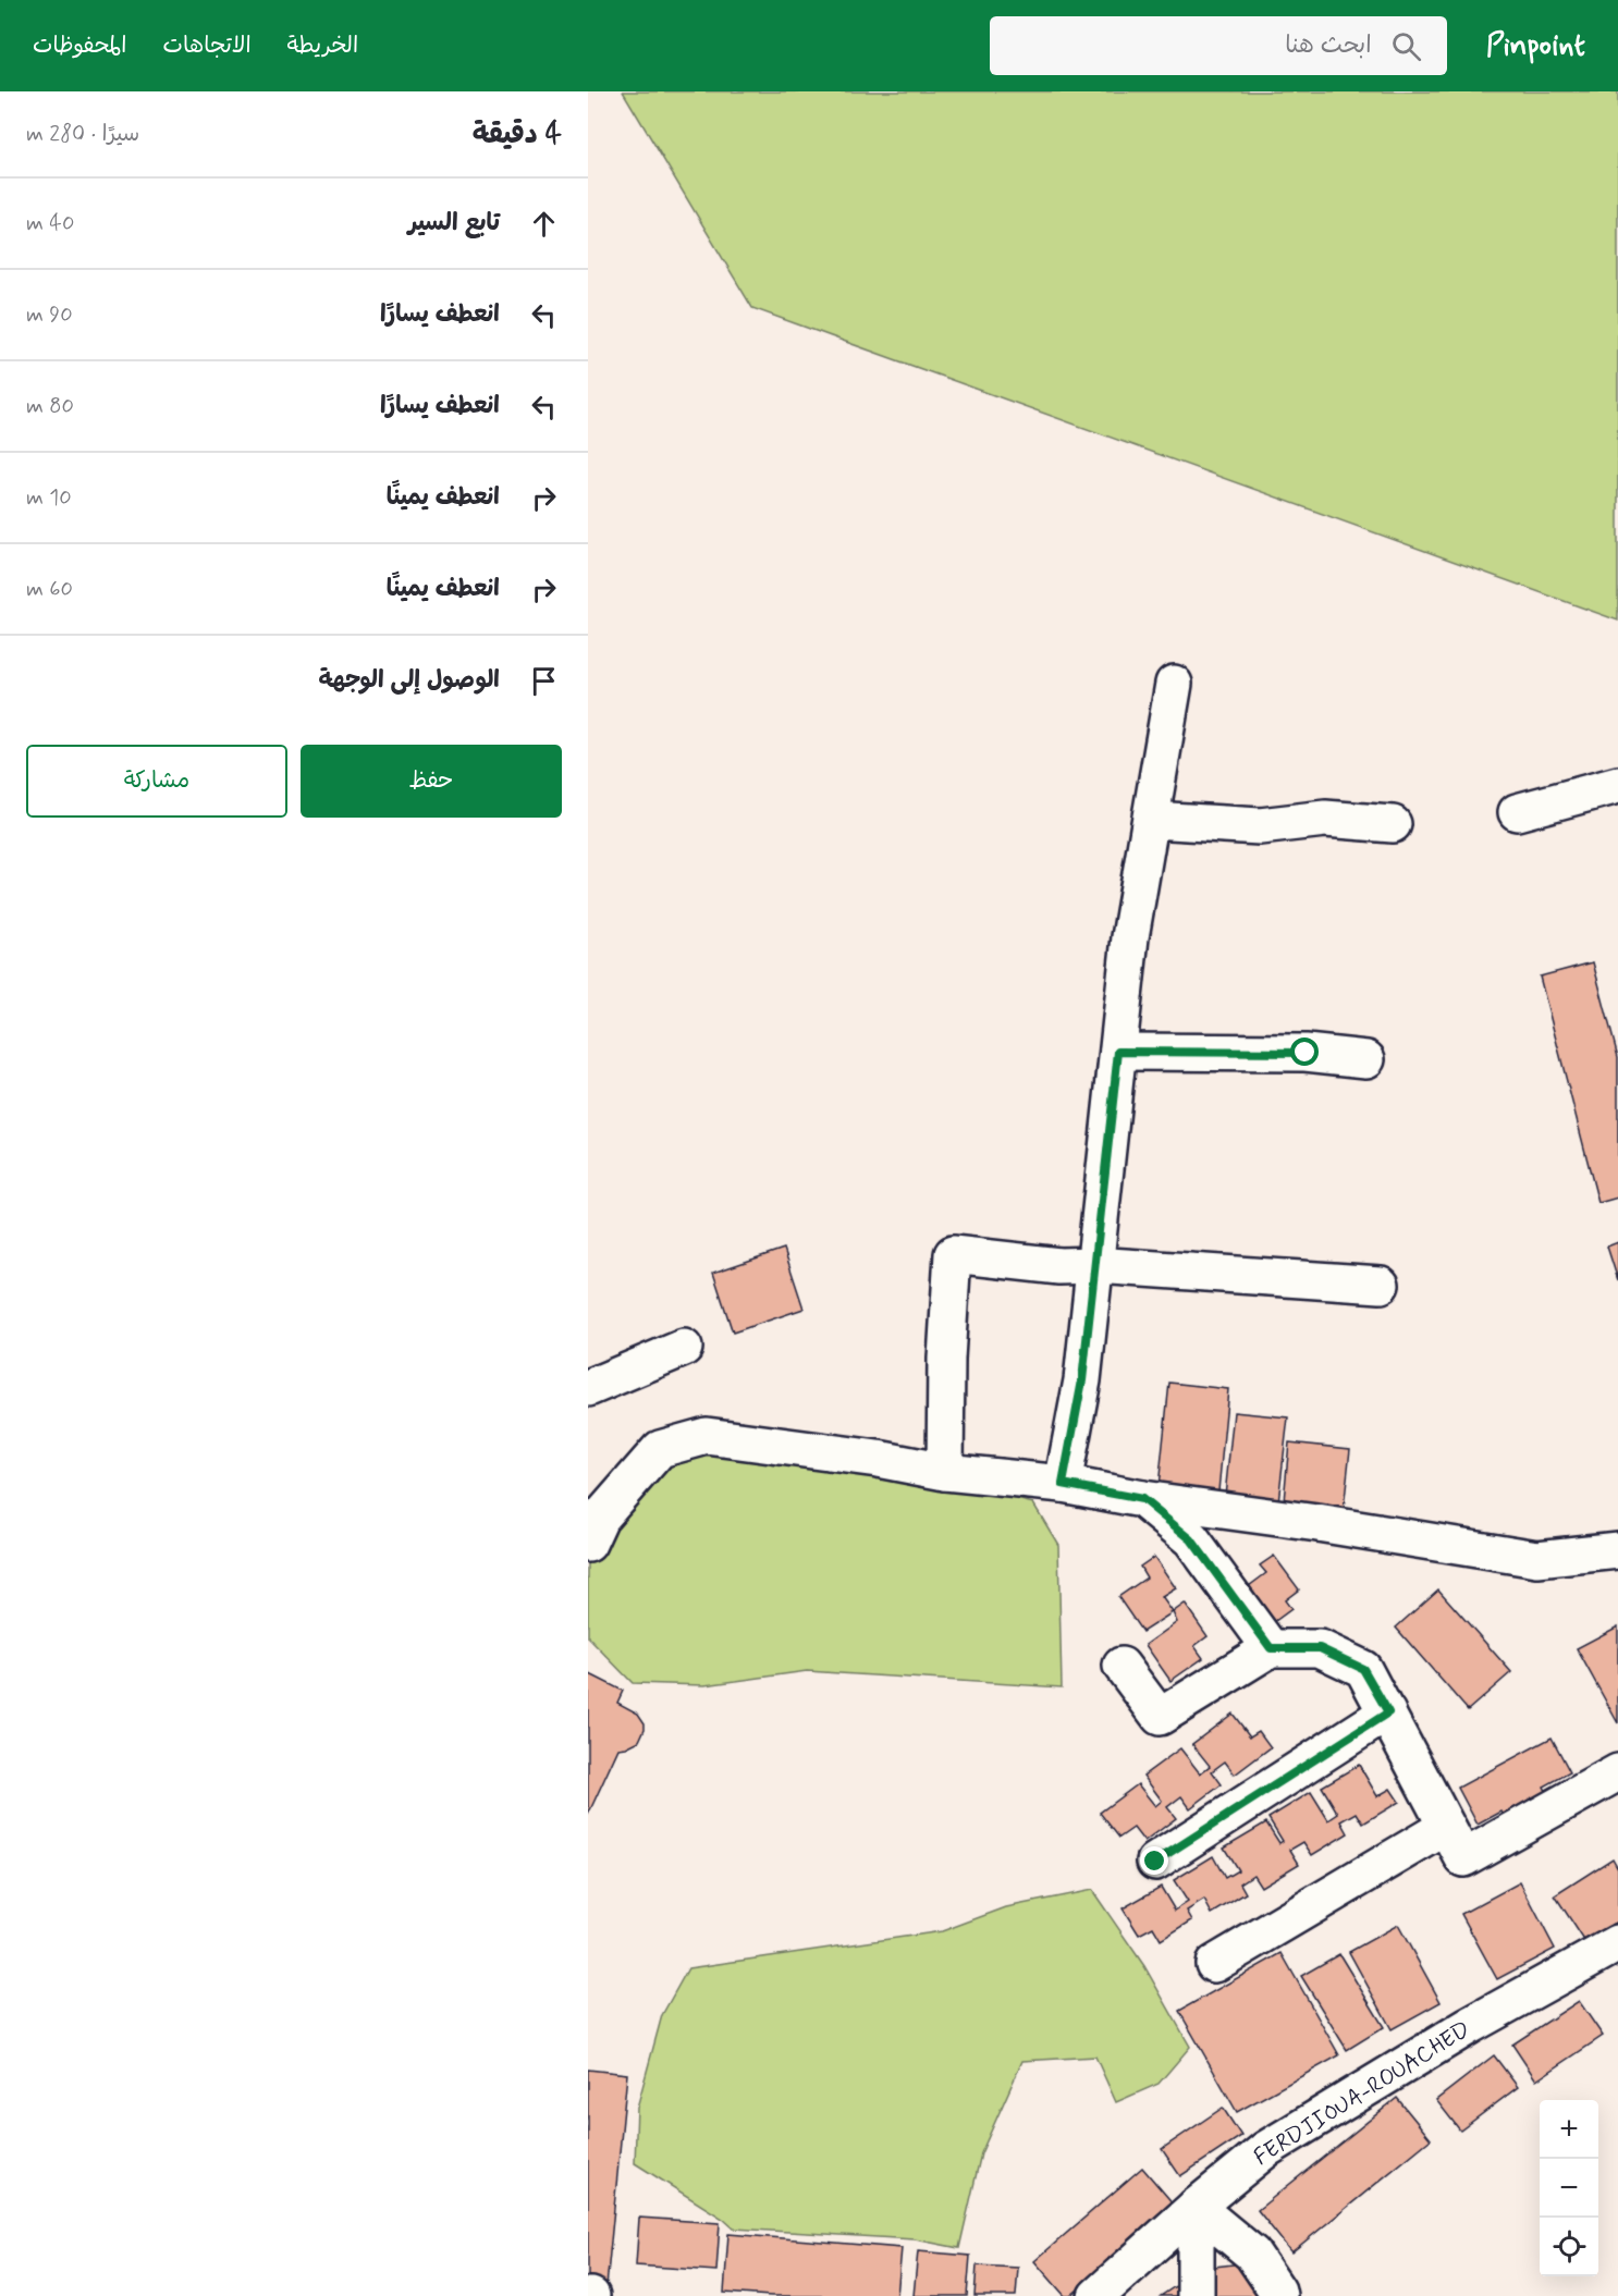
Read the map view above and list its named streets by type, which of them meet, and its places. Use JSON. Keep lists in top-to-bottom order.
{
  "streets": {
    "street": ["FERDJIOUA-ROUACHED"]
  },
  "page": {
    "header": "Pinpoint",
    "search": "ابحث هنا",
    "nav": ["الخريطة", "الاتجاهات", "المحفوظات"],
    "heading": ["4 دقيقة", "سيرًا · 280 m"],
    "list": [
      ["تابع السير", "40 m"],
      ["انعطف يسارًا", "90 m"],
      ["انعطف يسارًا", "80 m"],
      ["انعطف يمينًا", "10 m"],
      ["انعطف يمينًا", "60 m"],
      "الوصول إلى الوجهة"
    ],
    "buttons": ["حفظ", "مشاركة"],
    "map_buttons": ["+", "−"]
  }
}
